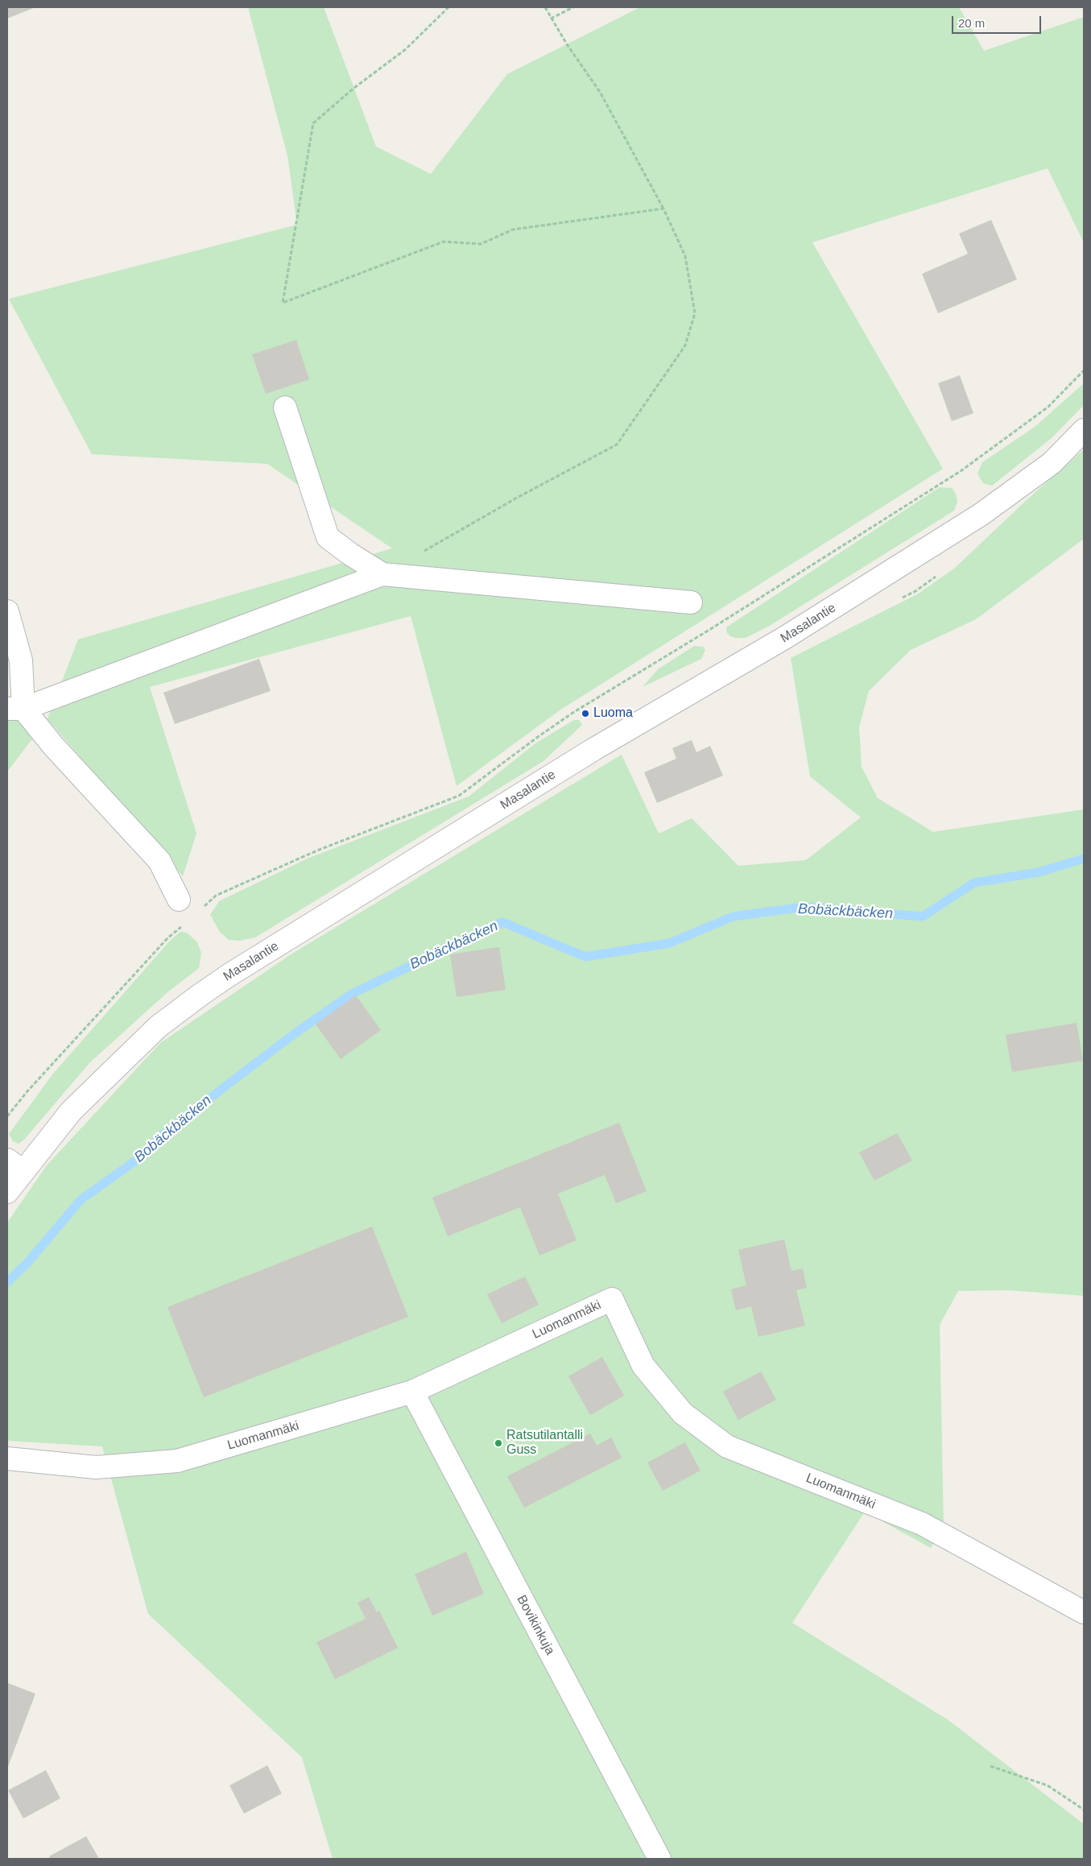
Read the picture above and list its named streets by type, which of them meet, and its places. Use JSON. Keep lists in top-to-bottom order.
{
  "streets": {
    "street": ["Masalantie", "Luomanmäki", "Bovikinkuja"]
  },
  "crossings": [
    ["Luomanmäki", "Bovikinkuja"]
  ],
  "water": ["Bobäckbäcken"],
  "places": ["Luoma", "Ratsutilantalli Guss"],
  "scale_bar": "20 m"
}
